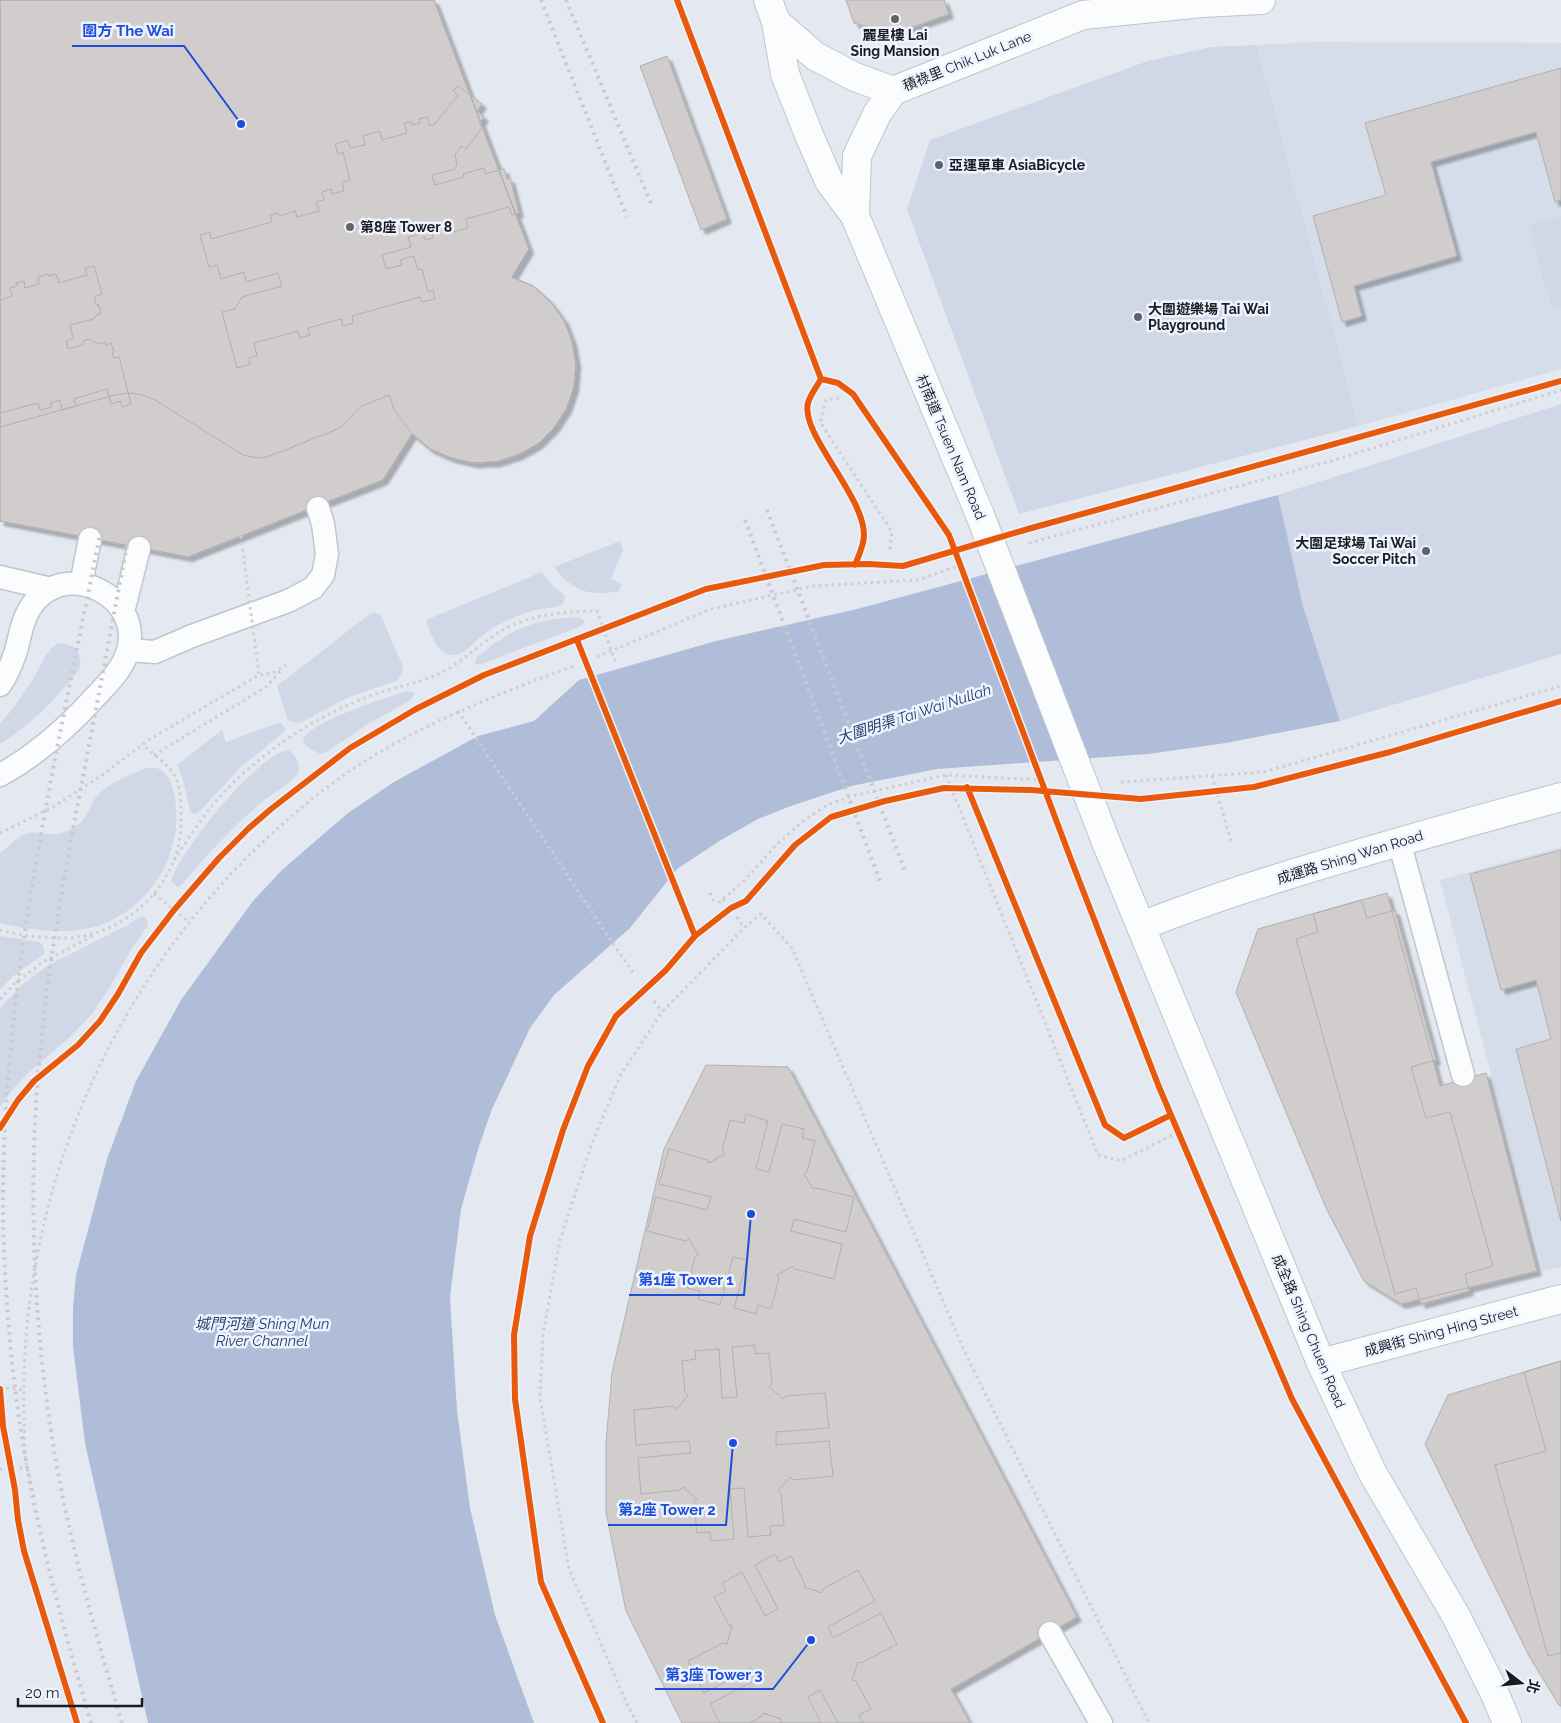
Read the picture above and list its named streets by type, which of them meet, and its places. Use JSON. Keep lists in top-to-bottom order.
{
  "streets": {
    "street": [
      "積祿里 Chik Luk Lane",
      "村南道 Tsuen Nam Road",
      "成運路 Shing Wan Road",
      "成全路 Shing Chuen Road",
      "成興街 Shing Hing Street"
    ]
  },
  "crossings": [
    ["積祿里 Chik Luk Lane", "村南道 Tsuen Nam Road"],
    ["村南道 Tsuen Nam Road", "成運路 Shing Wan Road"],
    ["村南道 Tsuen Nam Road", "成全路 Shing Chuen Road"],
    ["成運路 Shing Wan Road", "成全路 Shing Chuen Road"],
    ["成全路 Shing Chuen Road", "成興街 Shing Hing Street"]
  ],
  "water": ["大圍明渠 Tai Wai Nullah", "城門河道 Shing Mun River Channel"],
  "places": [
    "麗星樓 Lai Sing Mansion",
    "圍方 The Wai",
    "亞運單車 AsiaBicycle",
    "第8座 Tower 8",
    "大圍遊樂場 Tai Wai Playground",
    "大圍足球場 Tai Wai Soccer Pitch",
    "第1座 Tower 1",
    "第2座 Tower 2",
    "第3座 Tower 3"
  ],
  "scale_bar": "20 m",
  "north": "right"
}
